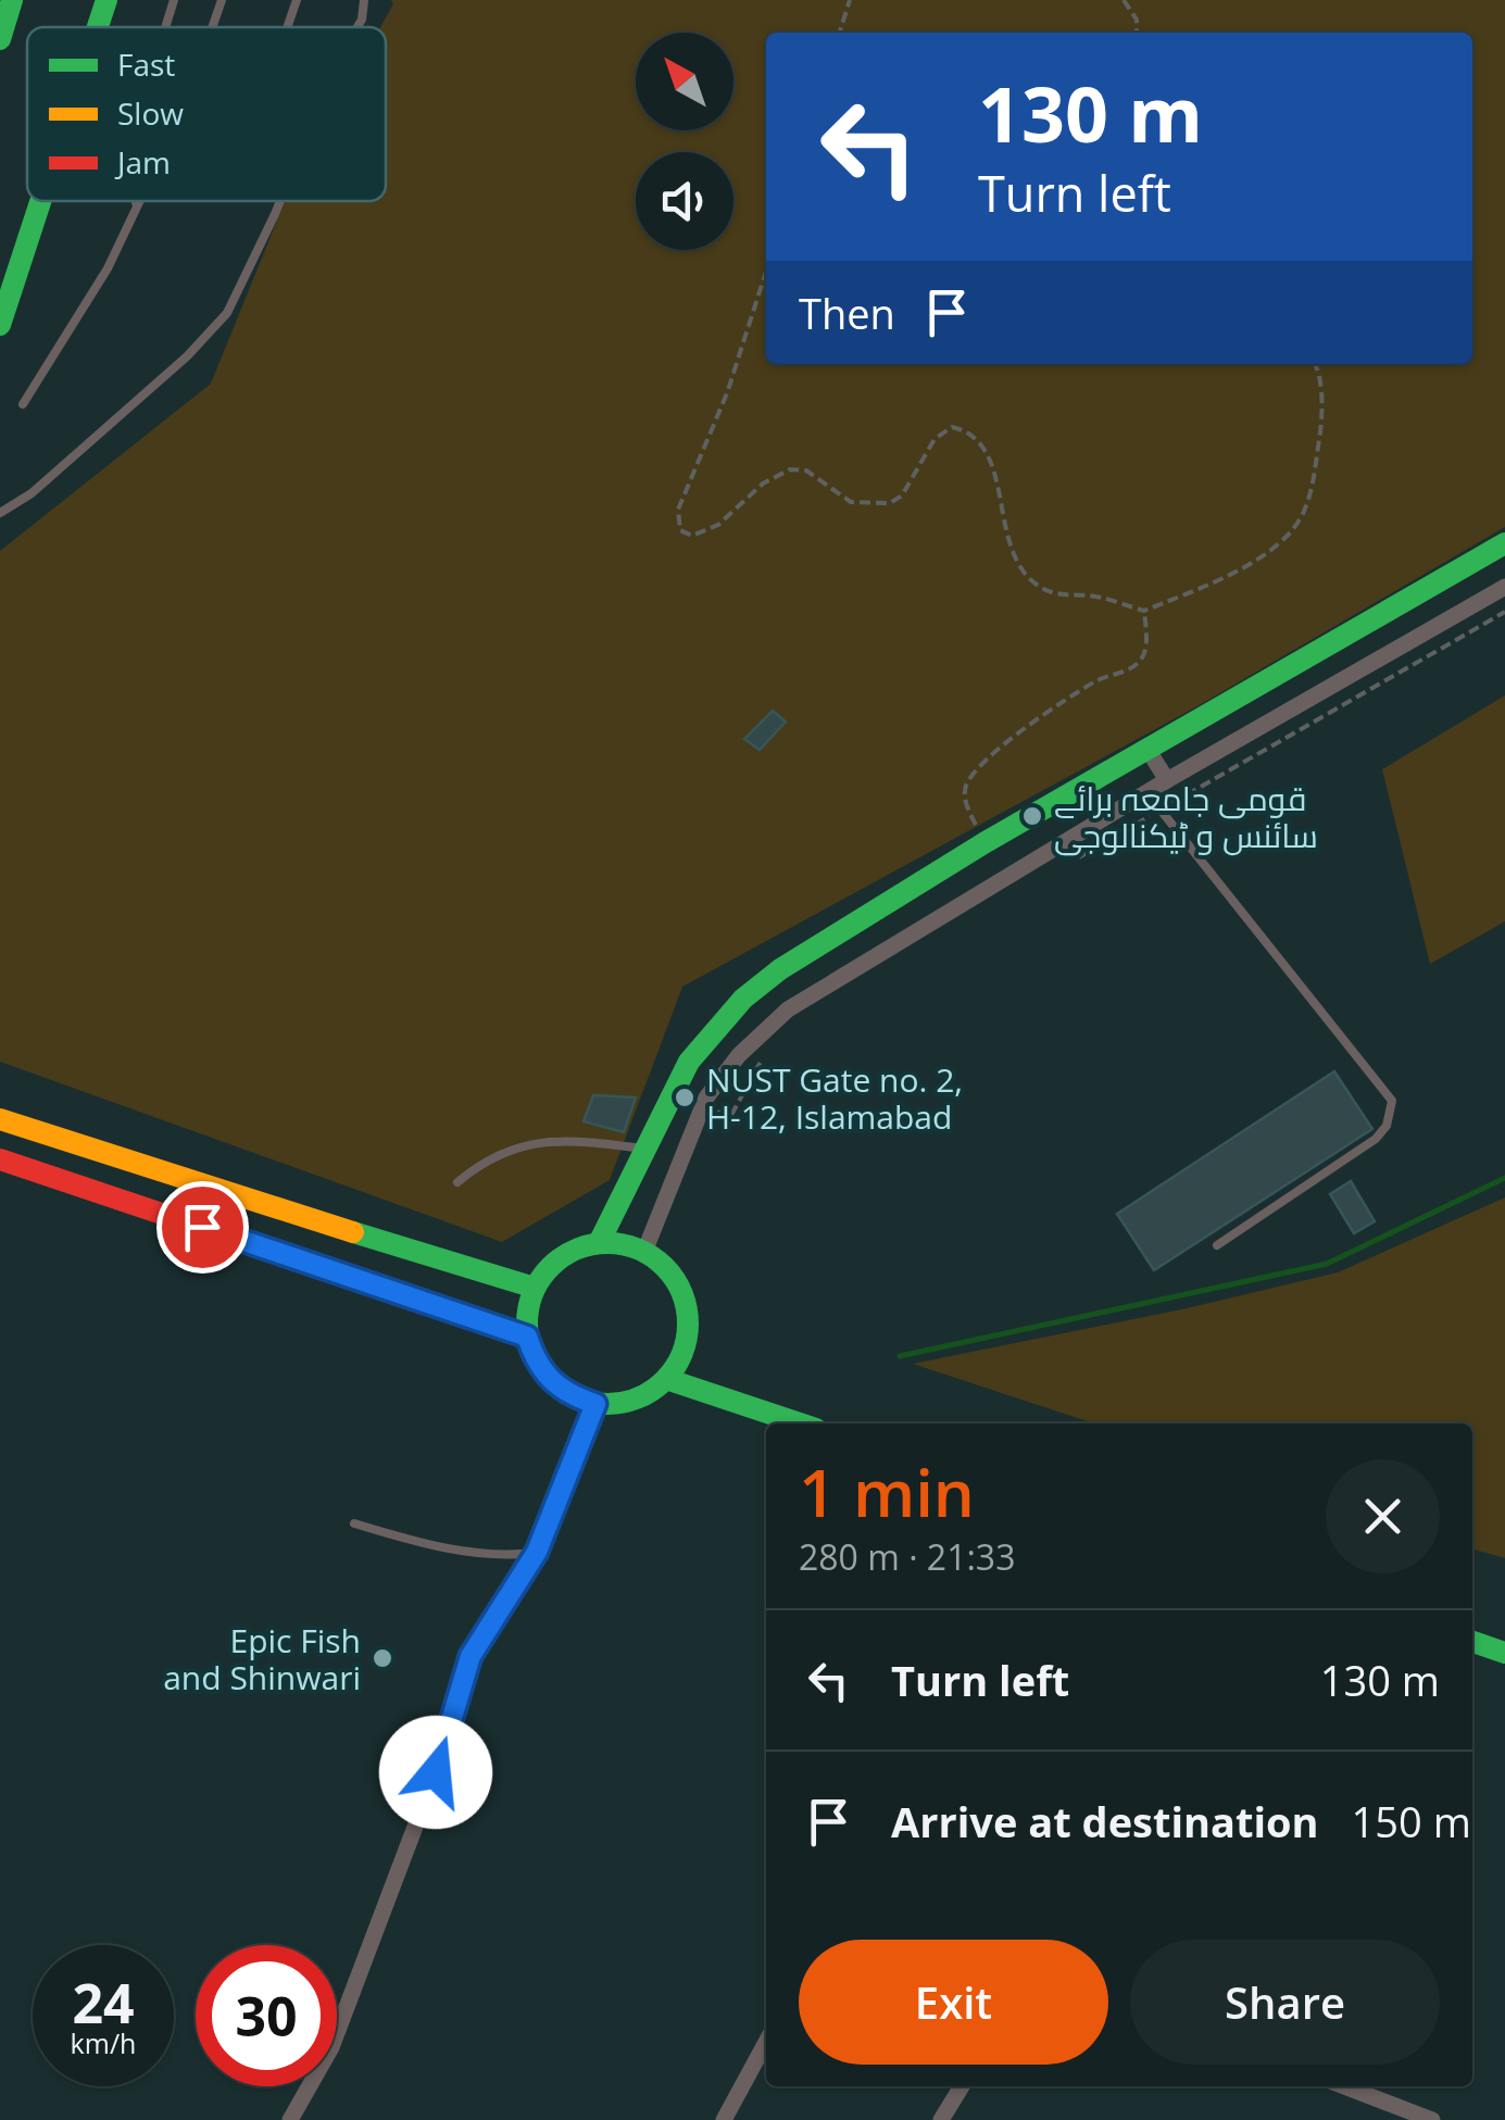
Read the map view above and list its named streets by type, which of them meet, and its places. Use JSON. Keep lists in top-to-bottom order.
{
  "places": ["قومی جامعہ برائے سائنس و ٹیکنالوجی", "NUST Gate no. 2, H-12, Islamabad", "Epic Fish and Shinwari"],
  "legend": ["Fast", "Slow", "Jam"],
  "north": "top left",
  "page": {
    "turn": ["130 m", "Turn left"],
    "then": "Then",
    "heading": ["1 min", "280 m · 21:33"],
    "list": [
      {
        "name": "Turn left",
        "value": "130 m"
      },
      {
        "name": "Arrive at destination",
        "value": "150 m"
      }
    ],
    "buttons": ["Exit", "Share"],
    "speed": "24 km/h",
    "limit": "30"
  }
}
